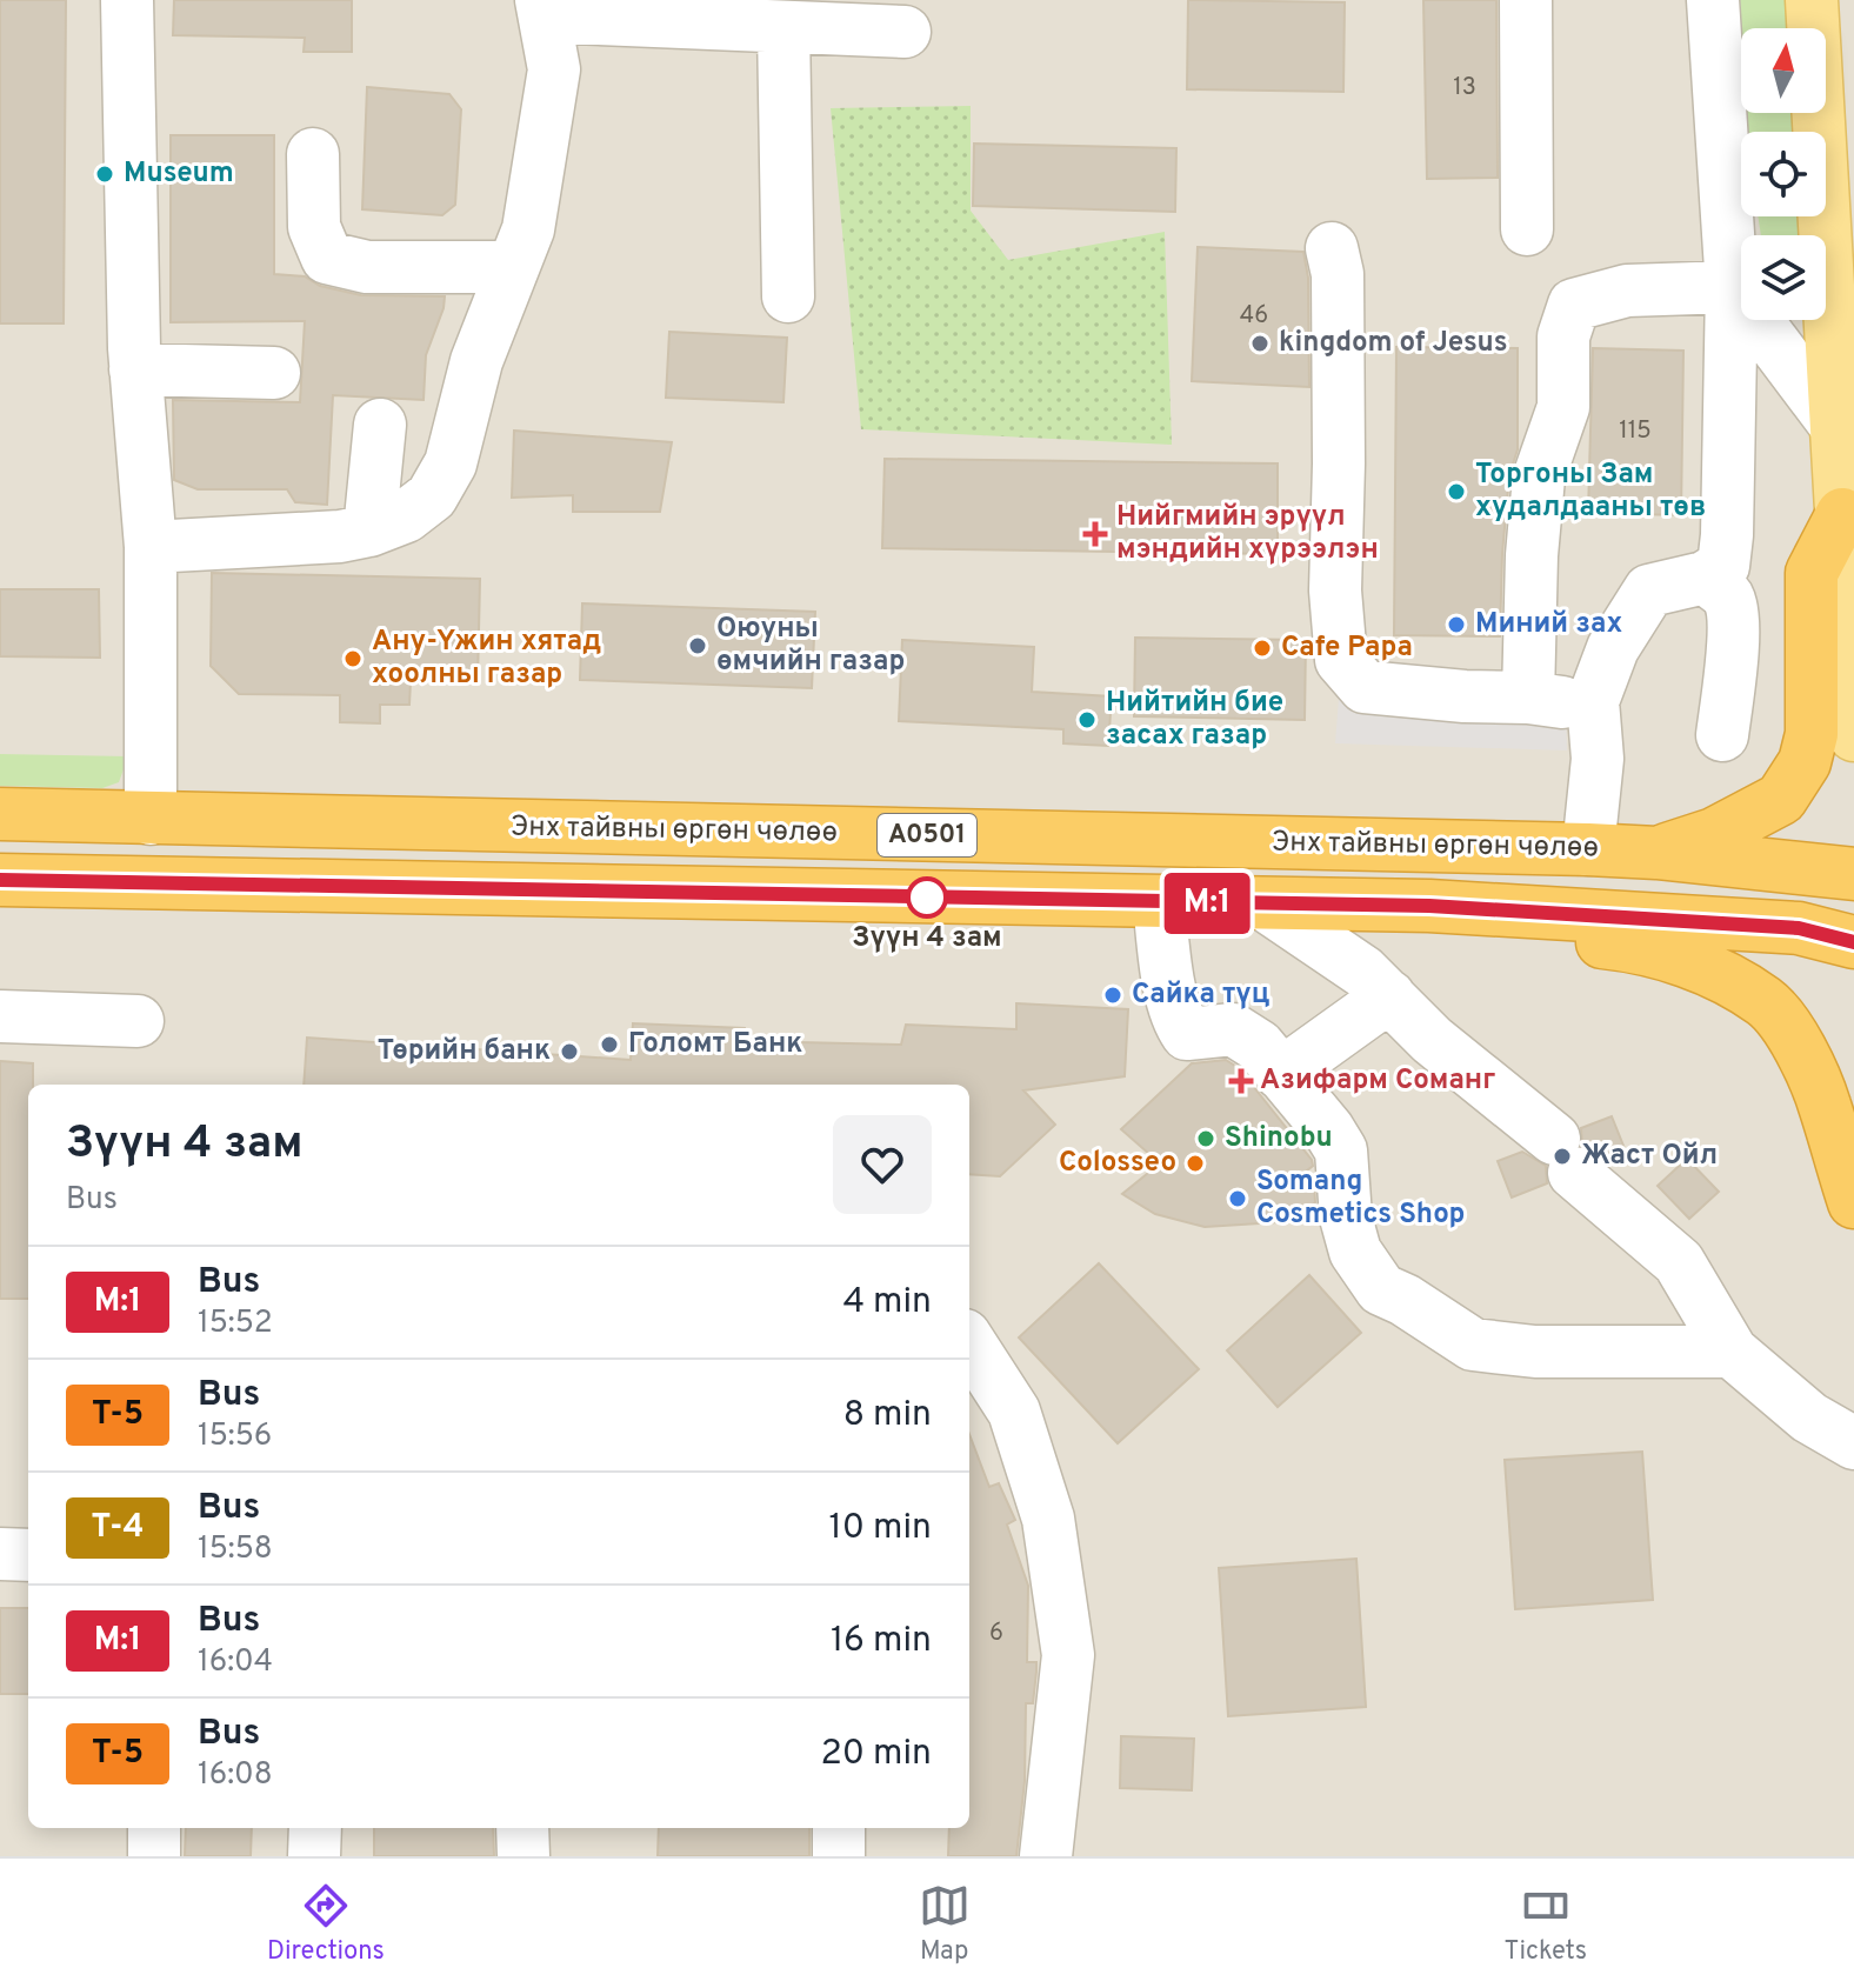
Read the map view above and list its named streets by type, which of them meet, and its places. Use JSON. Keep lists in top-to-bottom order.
{
  "streets": {
    "highway": ["Энх тайвны өргөн чөлөө", "A0501"]
  },
  "places": {
    "other": [
      "Museum",
      "kingdom of Jesus",
      "Торгоны Зам худалдааны төв",
      "Миний зах",
      "Оюуны өмчийн газар",
      "Cafe Papa",
      "Ану-Үжин хятад хоолны газар",
      "Нийтийн бие засах газар",
      "Зүүн 4 зам",
      "Сайка түц",
      "Голомт Банк",
      "Төрийн банк",
      "Shinobu",
      "Жаст Ойл",
      "Colosseo",
      "Somang Cosmetics Shop"
    ],
    "health": ["Нийгмийн эрүүл мэндийн хүрээлэн", "Азифарм Соманг"]
  },
  "lines": ["bus line М:1"],
  "house_numbers": [
    "13",
    "46",
    "115",
    "6"
  ],
  "north": "top",
  "page": {
    "on_map": "М:1",
    "heading": ["Зүүн 4 зам", "Bus"],
    "list": [
      {
        "mark": "М:1",
        "name": "Bus",
        "note": "15:52",
        "value": "4 min"
      },
      {
        "mark": "Т-5",
        "name": "Bus",
        "note": "15:56",
        "value": "8 min"
      },
      {
        "mark": "Т-4",
        "name": "Bus",
        "note": "15:58",
        "value": "10 min"
      },
      {
        "mark": "М:1",
        "name": "Bus",
        "note": "16:04",
        "value": "16 min"
      },
      {
        "mark": "Т-5",
        "name": "Bus",
        "note": "16:08",
        "value": "20 min"
      }
    ],
    "tabs": ["Directions", "Map", "Tickets"]
  }
}
